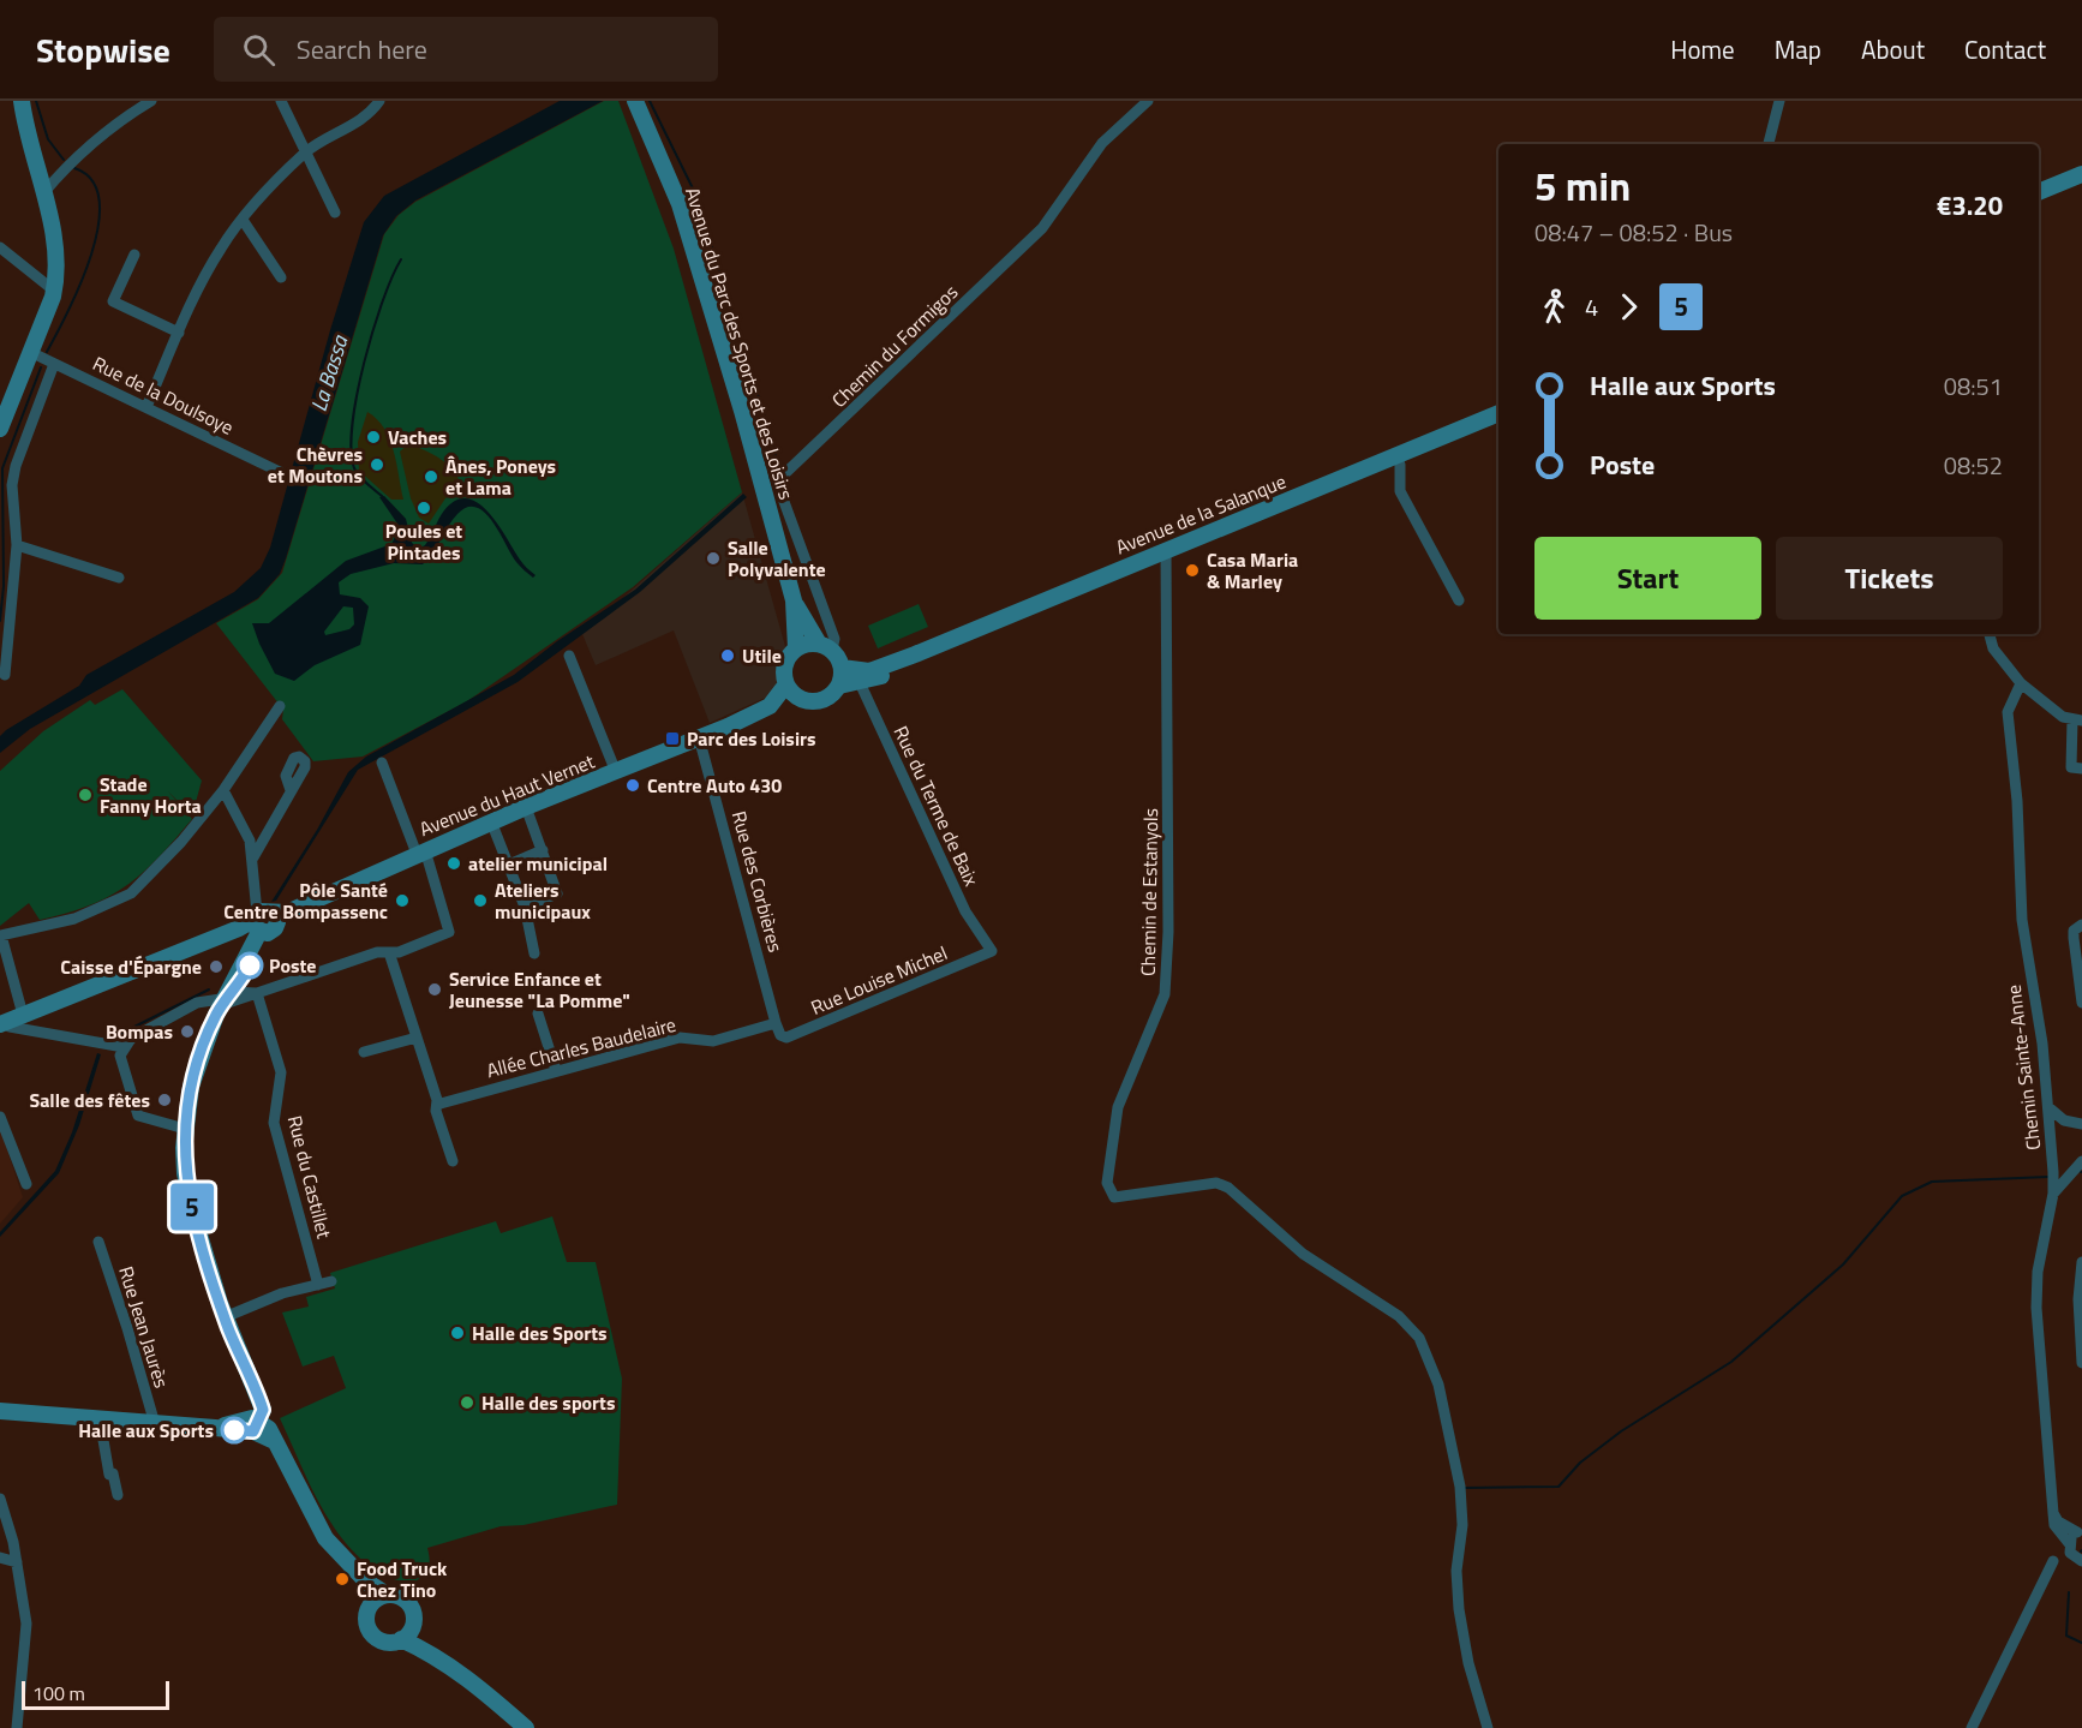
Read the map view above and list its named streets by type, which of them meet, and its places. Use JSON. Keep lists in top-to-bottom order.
{
  "streets": {
    "main road": ["Avenue du Parc des Sports et des Loisirs", "Avenue de la Salanque", "Avenue du Haut Vernet"],
    "street": [
      "Chemin du Formigos",
      "Rue de la Doulsoye",
      "Rue du Terme de Baix",
      "Rue des Corbières",
      "Chemin de Estanyols",
      "Rue Louise Michel",
      "Allée Charles Baudelaire",
      "Chemin Sainte-Anne",
      "Rue du Castillet",
      "Rue Jean Jaurès"
    ]
  },
  "crossings": [
    ["Avenue du Parc des Sports et des Loisirs", "Chemin du Formigos"],
    ["Avenue du Parc des Sports et des Loisirs", "Avenue de la Salanque"],
    ["Avenue du Parc des Sports et des Loisirs", "Avenue du Haut Vernet"],
    ["Avenue du Parc des Sports et des Loisirs", "Rue du Terme de Baix"],
    ["Chemin du Formigos", "Avenue de la Salanque"],
    ["Chemin du Formigos", "Avenue du Haut Vernet"],
    ["Chemin du Formigos", "Rue du Terme de Baix"],
    ["Avenue de la Salanque", "Avenue du Haut Vernet"],
    ["Avenue de la Salanque", "Rue du Terme de Baix"],
    ["Avenue de la Salanque", "Chemin de Estanyols"],
    ["Avenue du Haut Vernet", "Rue du Terme de Baix"],
    ["Avenue du Haut Vernet", "Rue des Corbières"],
    ["Rue du Terme de Baix", "Rue Louise Michel"],
    ["Rue des Corbières", "Rue Louise Michel"],
    ["Rue des Corbières", "Allée Charles Baudelaire"]
  ],
  "water": ["La Bassa"],
  "places": {
    "other": [
      "Vaches",
      "Chèvres et Moutons",
      "Ânes, Poneys et Lama",
      "Poules et Pintades",
      "Salle Polyvalente",
      "Casa Maria & Marley",
      "Utile",
      "Centre Auto 430",
      "Stade Fanny Horta",
      "atelier municipal",
      "Pôle Santé Centre Bompassenc",
      "Ateliers municipaux",
      "Poste",
      "Caisse d'Épargne",
      "Service Enfance et Jeunesse \"La Pomme\"",
      "Bompas",
      "Salle des fêtes",
      "Halle des Sports",
      "Halle des sports",
      "Halle aux Sports",
      "Food Truck Chez Tino"
    ],
    "transit": ["Parc des Loisirs"]
  },
  "lines": ["bus line 5"],
  "scale_bar": "100 m",
  "page": {
    "header": "Stopwise",
    "search": "Search here",
    "nav": [
      "Home",
      "Map",
      "About",
      "Contact"
    ],
    "on_map": "5",
    "heading": ["5 min", "08:47 – 08:52 · Bus", "€3.20"],
    "legs": ["4", "5"],
    "list": [
      {
        "name": "Halle aux Sports",
        "value": "08:51"
      },
      {
        "name": "Poste",
        "value": "08:52"
      }
    ],
    "buttons": ["Start", "Tickets"],
    "scale": "100 m"
  }
}
